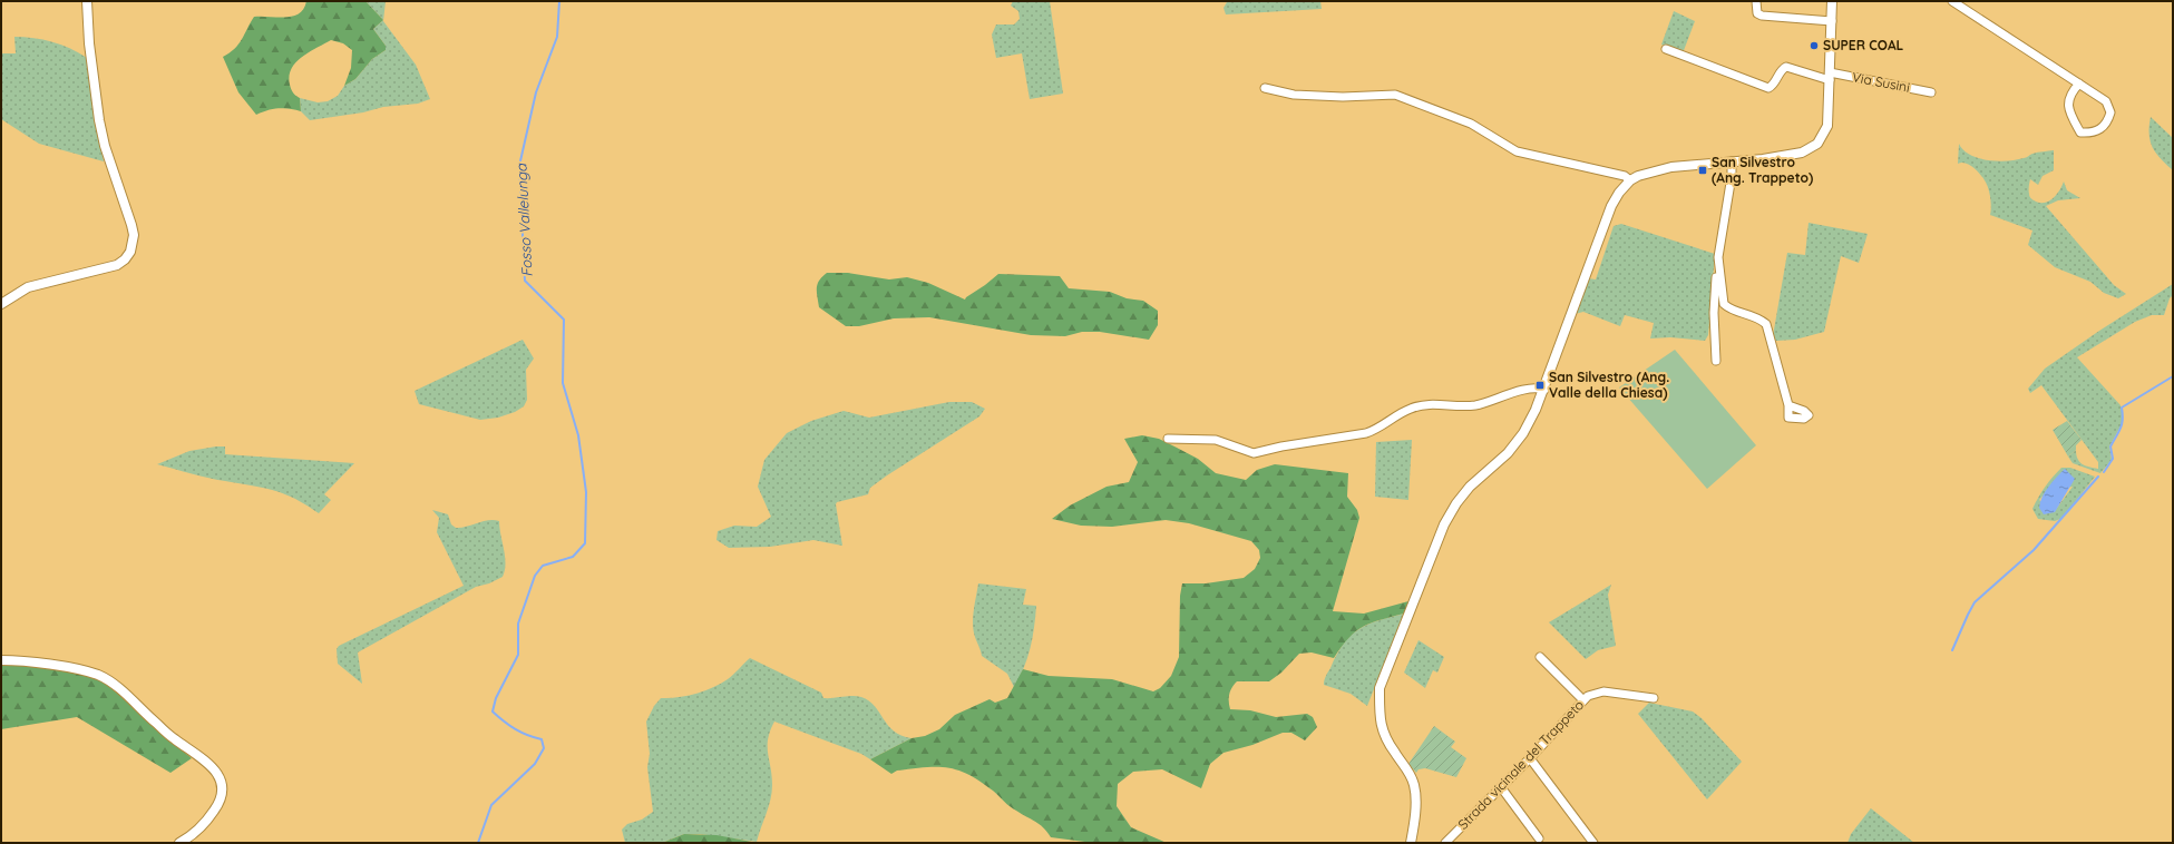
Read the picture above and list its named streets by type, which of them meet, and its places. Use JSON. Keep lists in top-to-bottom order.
{
  "streets": {
    "street": ["Via Susini", "Strada vicinale del Trappeto"]
  },
  "water": ["Fosso Vallelunga"],
  "places": {
    "other": ["SUPER COAL"],
    "transit": ["San Silvestro (Ang. Trappeto)", "San Silvestro (Ang. Valle della Chiesa)"]
  }
}
